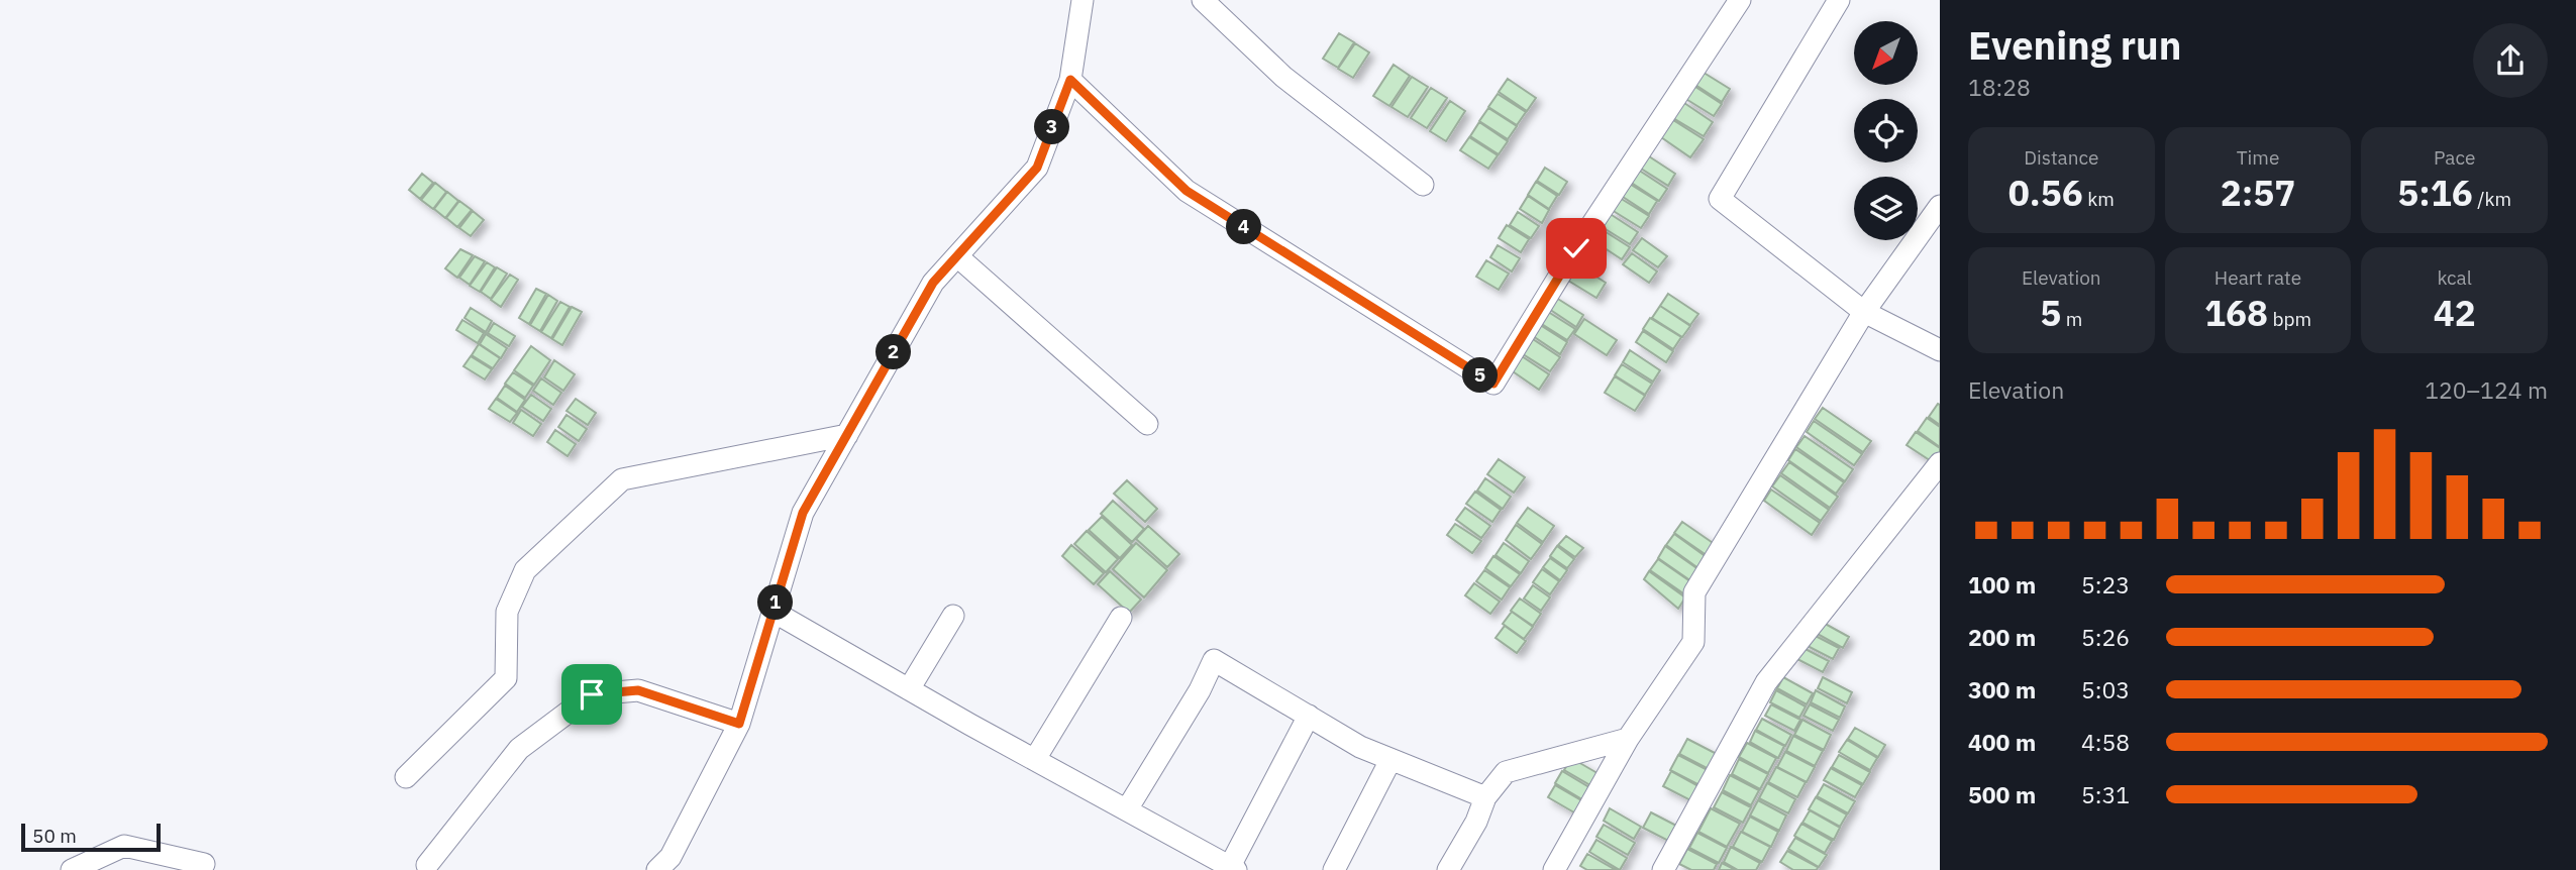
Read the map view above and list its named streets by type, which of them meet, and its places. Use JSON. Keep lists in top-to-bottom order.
{
  "scale_bar": "50 m",
  "north": "bottom left",
  "page": {
    "heading": ["Evening run", "18:28"],
    "pins": [
      "3",
      "4",
      "2",
      "5",
      "1"
    ],
    "stats": [
      ["Distance", "0.56 km"],
      ["Time", "2:57"],
      ["Pace", "5:16 /km"],
      ["Elevation", "5 m"],
      ["Heart rate", "168 bpm"],
      ["kcal", "42"]
    ],
    "chart": ["Elevation", "120–124 m"],
    "list": [
      {
        "name": "100 m",
        "note": "5:23"
      },
      {
        "name": "200 m",
        "note": "5:26"
      },
      {
        "name": "300 m",
        "note": "5:03"
      },
      {
        "name": "400 m",
        "note": "4:58"
      },
      {
        "name": "500 m",
        "note": "5:31"
      }
    ],
    "scale": "50 m"
  }
}
